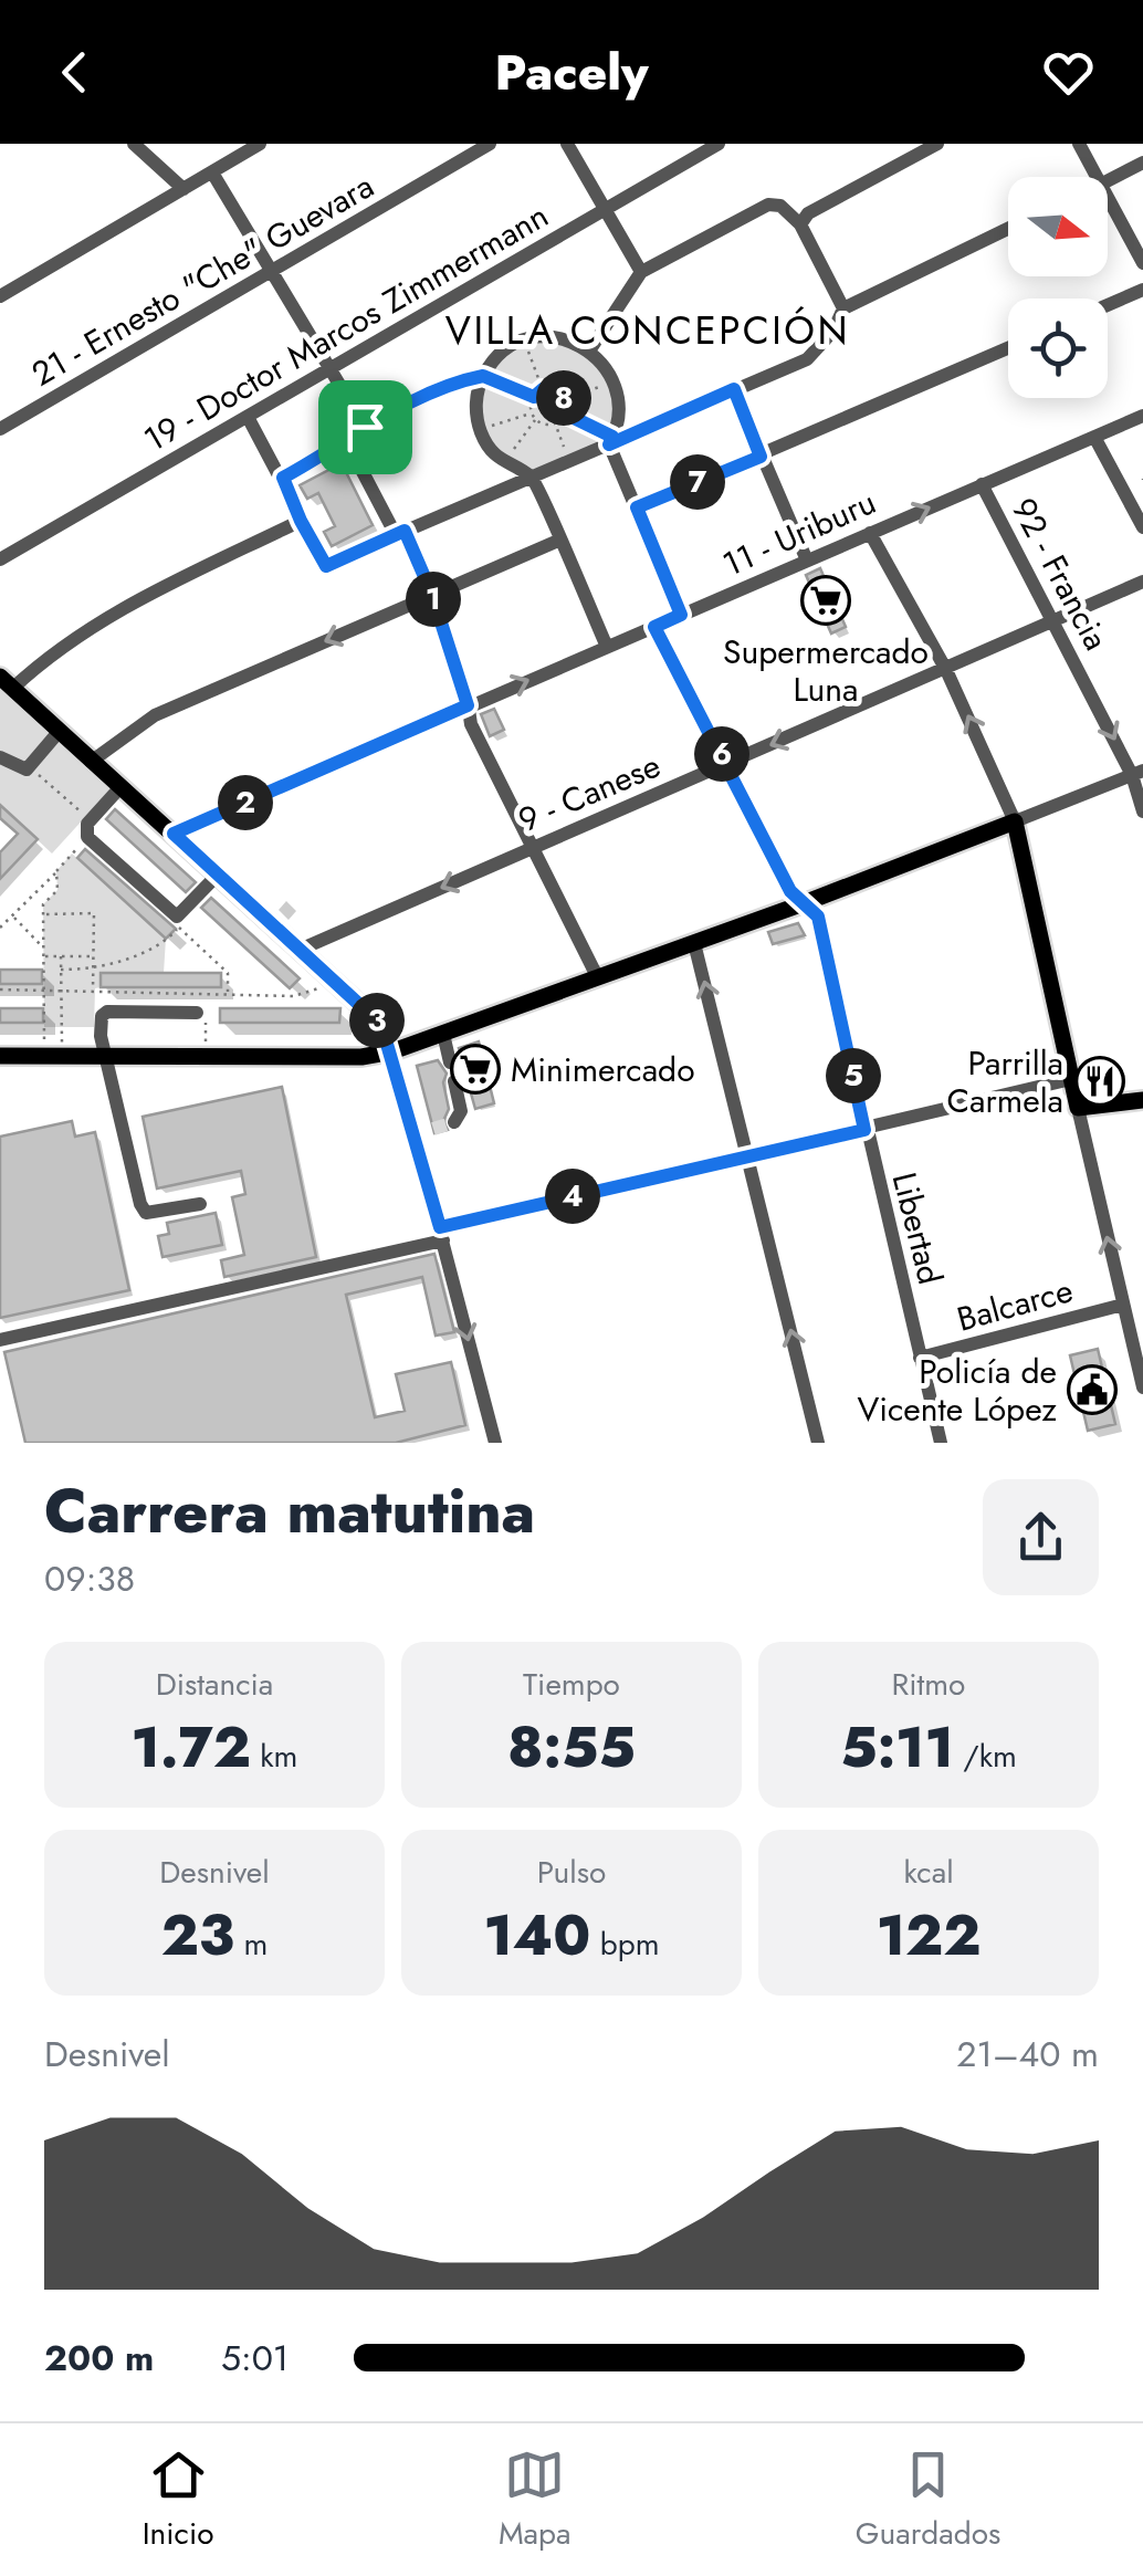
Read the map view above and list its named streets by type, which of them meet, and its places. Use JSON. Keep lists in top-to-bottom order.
{
  "streets": {
    "street": [
      "21 - Ernesto \"Che\" Guevara",
      "19 - Doctor Marcos Zimmermann",
      "11 - Uriburu",
      "92 - Francia",
      "9 - Canese",
      "Libertad",
      "Balcarce"
    ]
  },
  "crossings": [
    ["11 - Uriburu", "92 - Francia"],
    ["11 - Uriburu", "Libertad"],
    ["92 - Francia", "9 - Canese"],
    ["9 - Canese", "Libertad"],
    ["Libertad", "Balcarce"]
  ],
  "one_way": ["9 - Canese"],
  "districts": ["VILLA CONCEPCIÓN"],
  "places": {
    "supermarket": ["Supermercado Luna", "Minimercado"],
    "restaurant": ["Parrilla Carmela"],
    "public building": ["Policía de Vicente López"]
  },
  "north": "right",
  "page": {
    "header": "Pacely",
    "pins": [
      "8",
      "7",
      "1",
      "6",
      "2",
      "3",
      "5",
      "4"
    ],
    "heading": ["Carrera matutina", "09:38"],
    "stats": [
      ["Distancia", "1.72 km"],
      ["Tiempo", "8:55"],
      ["Ritmo", "5:11 /km"],
      ["Desnivel", "23 m"],
      ["Pulso", "140 bpm"],
      ["kcal", "122"]
    ],
    "chart": ["Desnivel", "21–40 m"],
    "list": [
      {
        "name": "200 m",
        "note": "5:01"
      }
    ],
    "tabs": ["Inicio", "Mapa", "Guardados"]
  }
}
